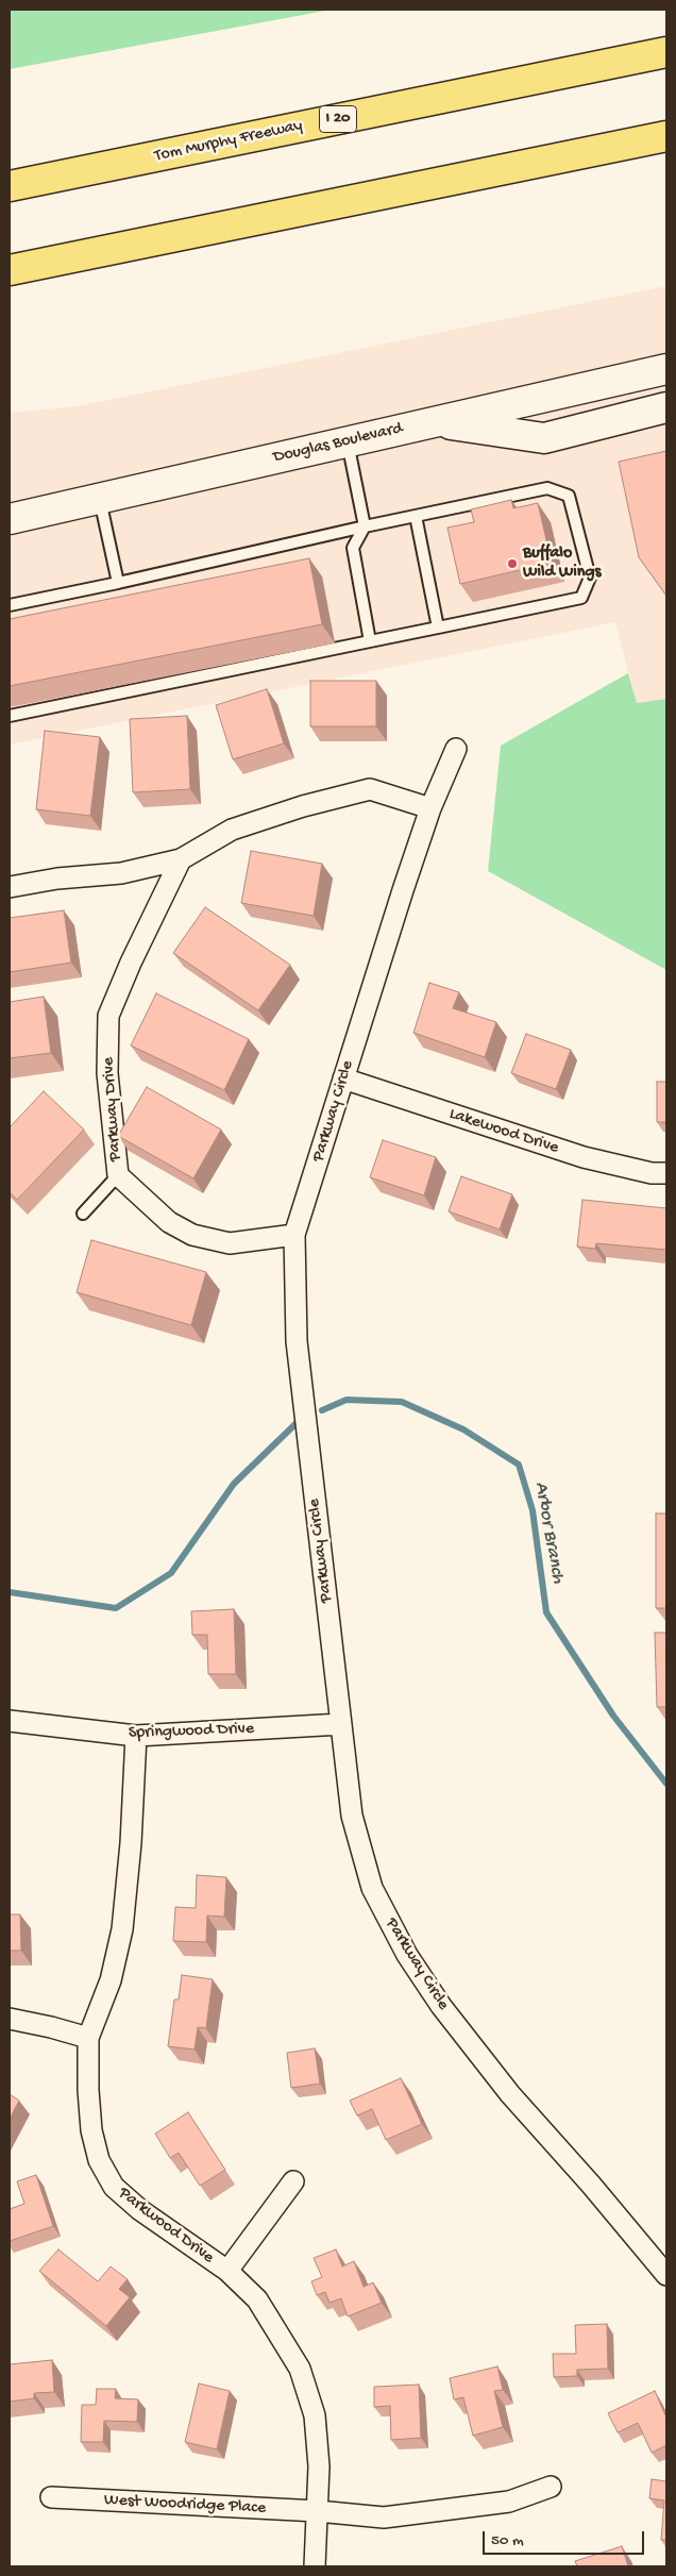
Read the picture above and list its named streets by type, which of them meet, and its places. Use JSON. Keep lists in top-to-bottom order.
{
  "streets": {
    "highway": ["I 20", "Tom Murphy Freeway"],
    "main road": ["Douglas Boulevard"],
    "street": [
      "Parkway Drive",
      "Parkway Circle",
      "Lakewood Drive",
      "Springwood Drive",
      "Parkwood Drive",
      "West Woodridge Place"
    ]
  },
  "crossings": [
    ["Parkway Drive", "Parkway Circle"],
    ["Parkway Circle", "Lakewood Drive"],
    ["Parkway Circle", "Springwood Drive"],
    ["Springwood Drive", "Parkwood Drive"],
    ["Parkwood Drive", "West Woodridge Place"]
  ],
  "water": ["Arbor Branch"],
  "places": ["Buffalo Wild Wings"],
  "scale_bar": "50 m"
}
